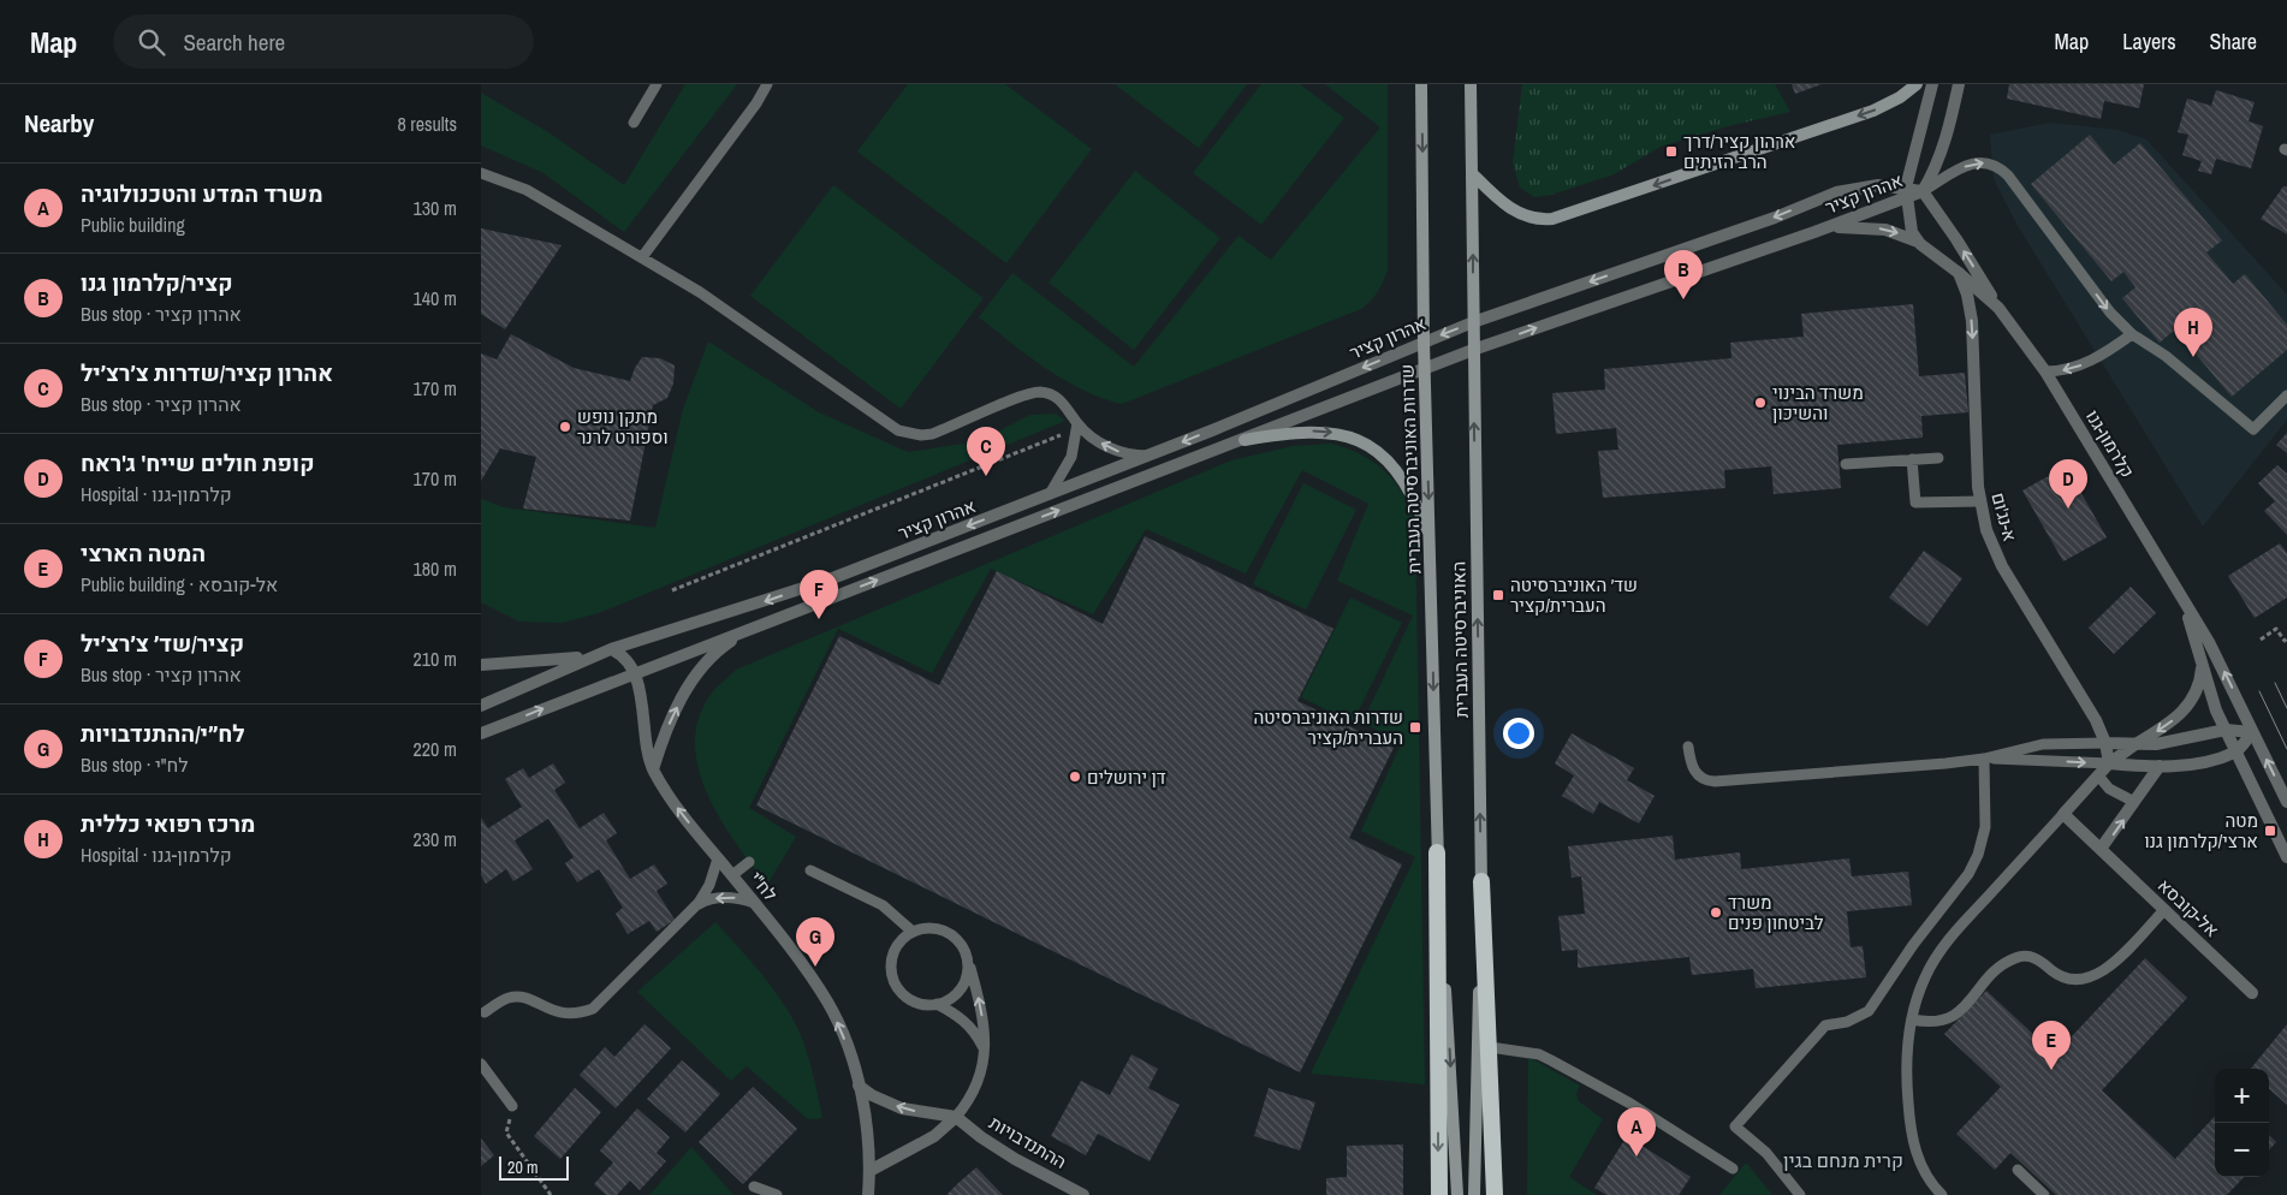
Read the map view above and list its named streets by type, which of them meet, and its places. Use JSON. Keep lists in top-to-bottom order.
{
  "streets": {
    "main road": ["שדרות האוניברסיטה העברית", "האוניברסיטה העברית"],
    "street": [
      "אהרון קציר",
      "קלרמון-גנו",
      "א-נג'ום",
      "לח\"י",
      "אל-קובסא",
      "ההתנדבויות"
    ]
  },
  "crossings": [
    ["אהרון קציר", "קלרמון-גנו"],
    ["אהרון קציר", "שדרות האוניברסיטה העברית"],
    ["אהרון קציר", "האוניברסיטה העברית"],
    ["אהרון קציר", "לח\"י"],
    ["קלרמון-גנו", "א-נג'ום"]
  ],
  "one_way": [
    "שדרות האוניברסיטה העברית",
    "א-נג'ום",
    "האוניברסיטה העברית",
    "לח\"י"
  ],
  "districts": ["קרית מנחם בגין"],
  "places": {
    "transit": [
      "ארהון קציר/דרך הרב הזיתים",
      "שד׳ האוניברסיטה העברית/קציר",
      "שדרות האוניברסיטה העברית/קציר",
      "מטה ארצי/קלרמון גנו"
    ],
    "other": [
      "משרד הבינוי והשיכון",
      "מתקן נופש וספורט לרנר",
      "דן ירושלים",
      "משרד לביטחון פנים"
    ]
  },
  "scale_bar": "20 m",
  "page": {
    "header": "Map",
    "search": "Search here",
    "nav": ["Map", "Layers", "Share"],
    "heading": ["Nearby", "8 results"],
    "list": [
      {
        "mark": "A",
        "name": "משרד המדע והטכנולוגיה",
        "note": "Public building",
        "value": "130 m"
      },
      {
        "mark": "B",
        "name": "קציר/קלרמון גנו",
        "note": "Bus stop · אהרון קציר",
        "value": "140 m"
      },
      {
        "mark": "C",
        "name": "אהרון קציר/שדרות צ׳רצ׳יל",
        "note": "Bus stop · אהרון קציר",
        "value": "170 m"
      },
      {
        "mark": "D",
        "name": "קופת חולים שייח' ג'ראח",
        "note": "Hospital · קלרמון-גנו",
        "value": "170 m"
      },
      {
        "mark": "E",
        "name": "המטה הארצי",
        "note": "Public building · אל-קובסא",
        "value": "180 m"
      },
      {
        "mark": "F",
        "name": "קציר/שד׳ צ׳רצ׳יל",
        "note": "Bus stop · אהרון קציר",
        "value": "210 m"
      },
      {
        "mark": "G",
        "name": "לח״י/ההתנדבויות",
        "note": "Bus stop · לח\"י",
        "value": "220 m"
      },
      {
        "mark": "H",
        "name": "מרכז רפואי כללית",
        "note": "Hospital · קלרמון-גנו",
        "value": "230 m"
      }
    ],
    "pins": [
      "B",
      "H",
      "C",
      "D",
      "F",
      "G",
      "E",
      "A"
    ],
    "map_buttons": ["+", "−"],
    "scale": "20 m"
  }
}
